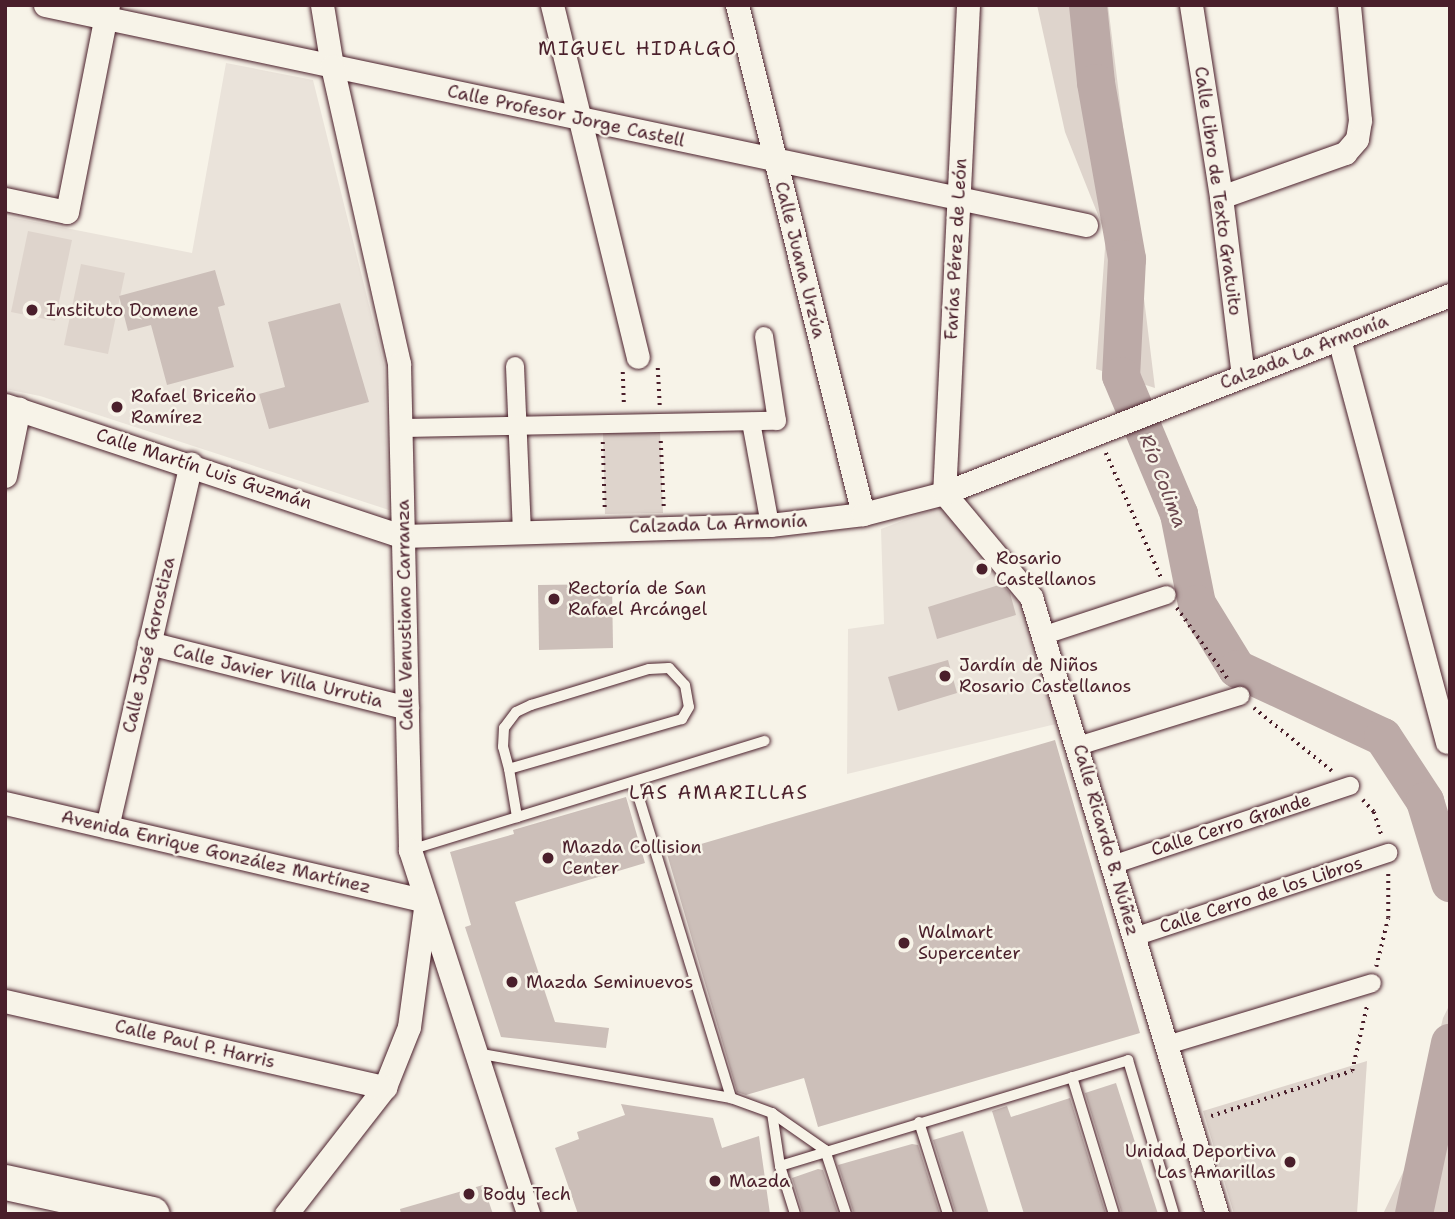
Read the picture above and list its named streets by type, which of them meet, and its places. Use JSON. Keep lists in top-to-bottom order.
{
  "streets": {
    "street": [
      "Calle Profesor Jorge Castell",
      "Calle Libro de Texto Gratuito",
      "Farías Pérez de León",
      "Calle Juana Urzúa",
      "Calzada La Armonía",
      "Calle Martín Luis Guzmán",
      "Calle Venustiano Carranza",
      "Calle José Gorostiza",
      "Calle Javier Villa Urrutia",
      "Calle Cerro Grande",
      "Calle Ricardo B. Núñez",
      "Avenida Enrique González Martínez",
      "Calle Cerro de los Libros",
      "Calle Paul P. Harris"
    ]
  },
  "crossings": [
    ["Calle Profesor Jorge Castell", "Farías Pérez de León"],
    ["Calle Profesor Jorge Castell", "Calle Juana Urzúa"],
    ["Calle Profesor Jorge Castell", "Calle Venustiano Carranza"],
    ["Calle Libro de Texto Gratuito", "Calzada La Armonía"],
    ["Farías Pérez de León", "Calzada La Armonía"],
    ["Farías Pérez de León", "Calle Ricardo B. Núñez"],
    ["Calle Juana Urzúa", "Calzada La Armonía"],
    ["Calzada La Armonía", "Calle Martín Luis Guzmán"],
    ["Calzada La Armonía", "Calle Venustiano Carranza"],
    ["Calzada La Armonía", "Calle Ricardo B. Núñez"],
    ["Calle Martín Luis Guzmán", "Calle Venustiano Carranza"],
    ["Calle Martín Luis Guzmán", "Calle José Gorostiza"],
    ["Calle Venustiano Carranza", "Calle Javier Villa Urrutia"],
    ["Calle Venustiano Carranza", "Avenida Enrique González Martínez"],
    ["Calle José Gorostiza", "Calle Javier Villa Urrutia"],
    ["Calle José Gorostiza", "Avenida Enrique González Martínez"],
    ["Calle Cerro Grande", "Calle Ricardo B. Núñez"],
    ["Calle Ricardo B. Núñez", "Calle Cerro de los Libros"]
  ],
  "districts": ["MIGUEL HIDALGO", "LAS AMARILLAS"],
  "water": ["Río Colima"],
  "places": [
    "Instituto Domene",
    "Rafael Briceño Ramírez",
    "Rosario Castellanos",
    "Rectoría de San Rafael Arcángel",
    "Jardín de Niños Rosario Castellanos",
    "Mazda Collision Center",
    "Walmart Supercenter",
    "Mazda Seminuevos",
    "Unidad Deportiva Las Amarillas",
    "Mazda",
    "Body Tech"
  ]
}
